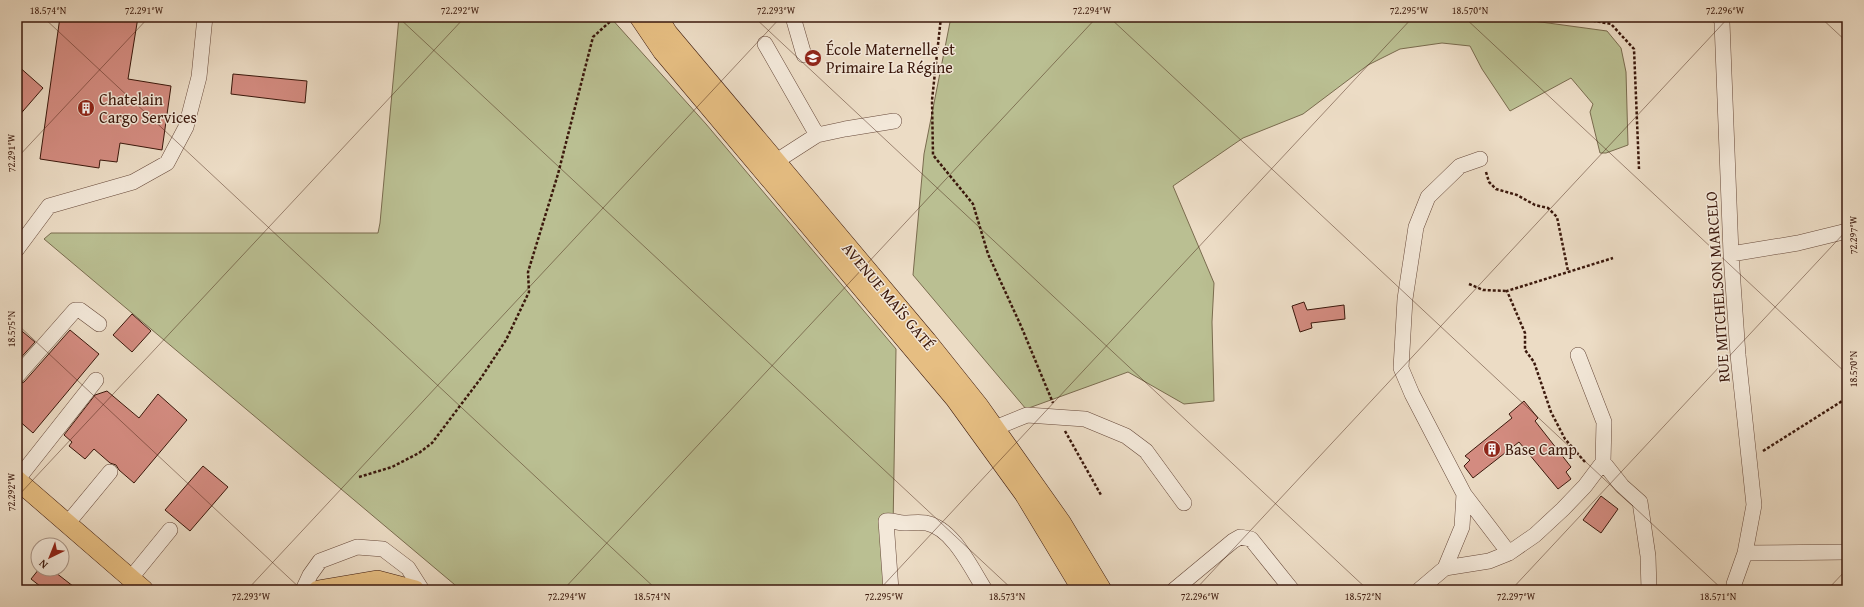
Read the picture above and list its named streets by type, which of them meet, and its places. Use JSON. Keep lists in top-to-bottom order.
{
  "streets": {
    "main road": ["AVENUE MAÏS GATÉ"],
    "street": ["RUE MITCHELSON MARCELO"]
  },
  "places": {
    "school or university": ["École Maternelle et Primaire La Régine"],
    "building": ["Chatelain Cargo Services", "Base Camp"]
  },
  "north": "bottom left",
  "coordinates": [
    "18.574°N",
    "72.291°W",
    "72.292°W",
    "72.293°W",
    "72.294°W",
    "72.295°W",
    "18.570°N",
    "72.296°W",
    "72.297°W",
    "18.575°N",
    "18.573°N",
    "18.572°N",
    "18.571°N"
  ]
}
